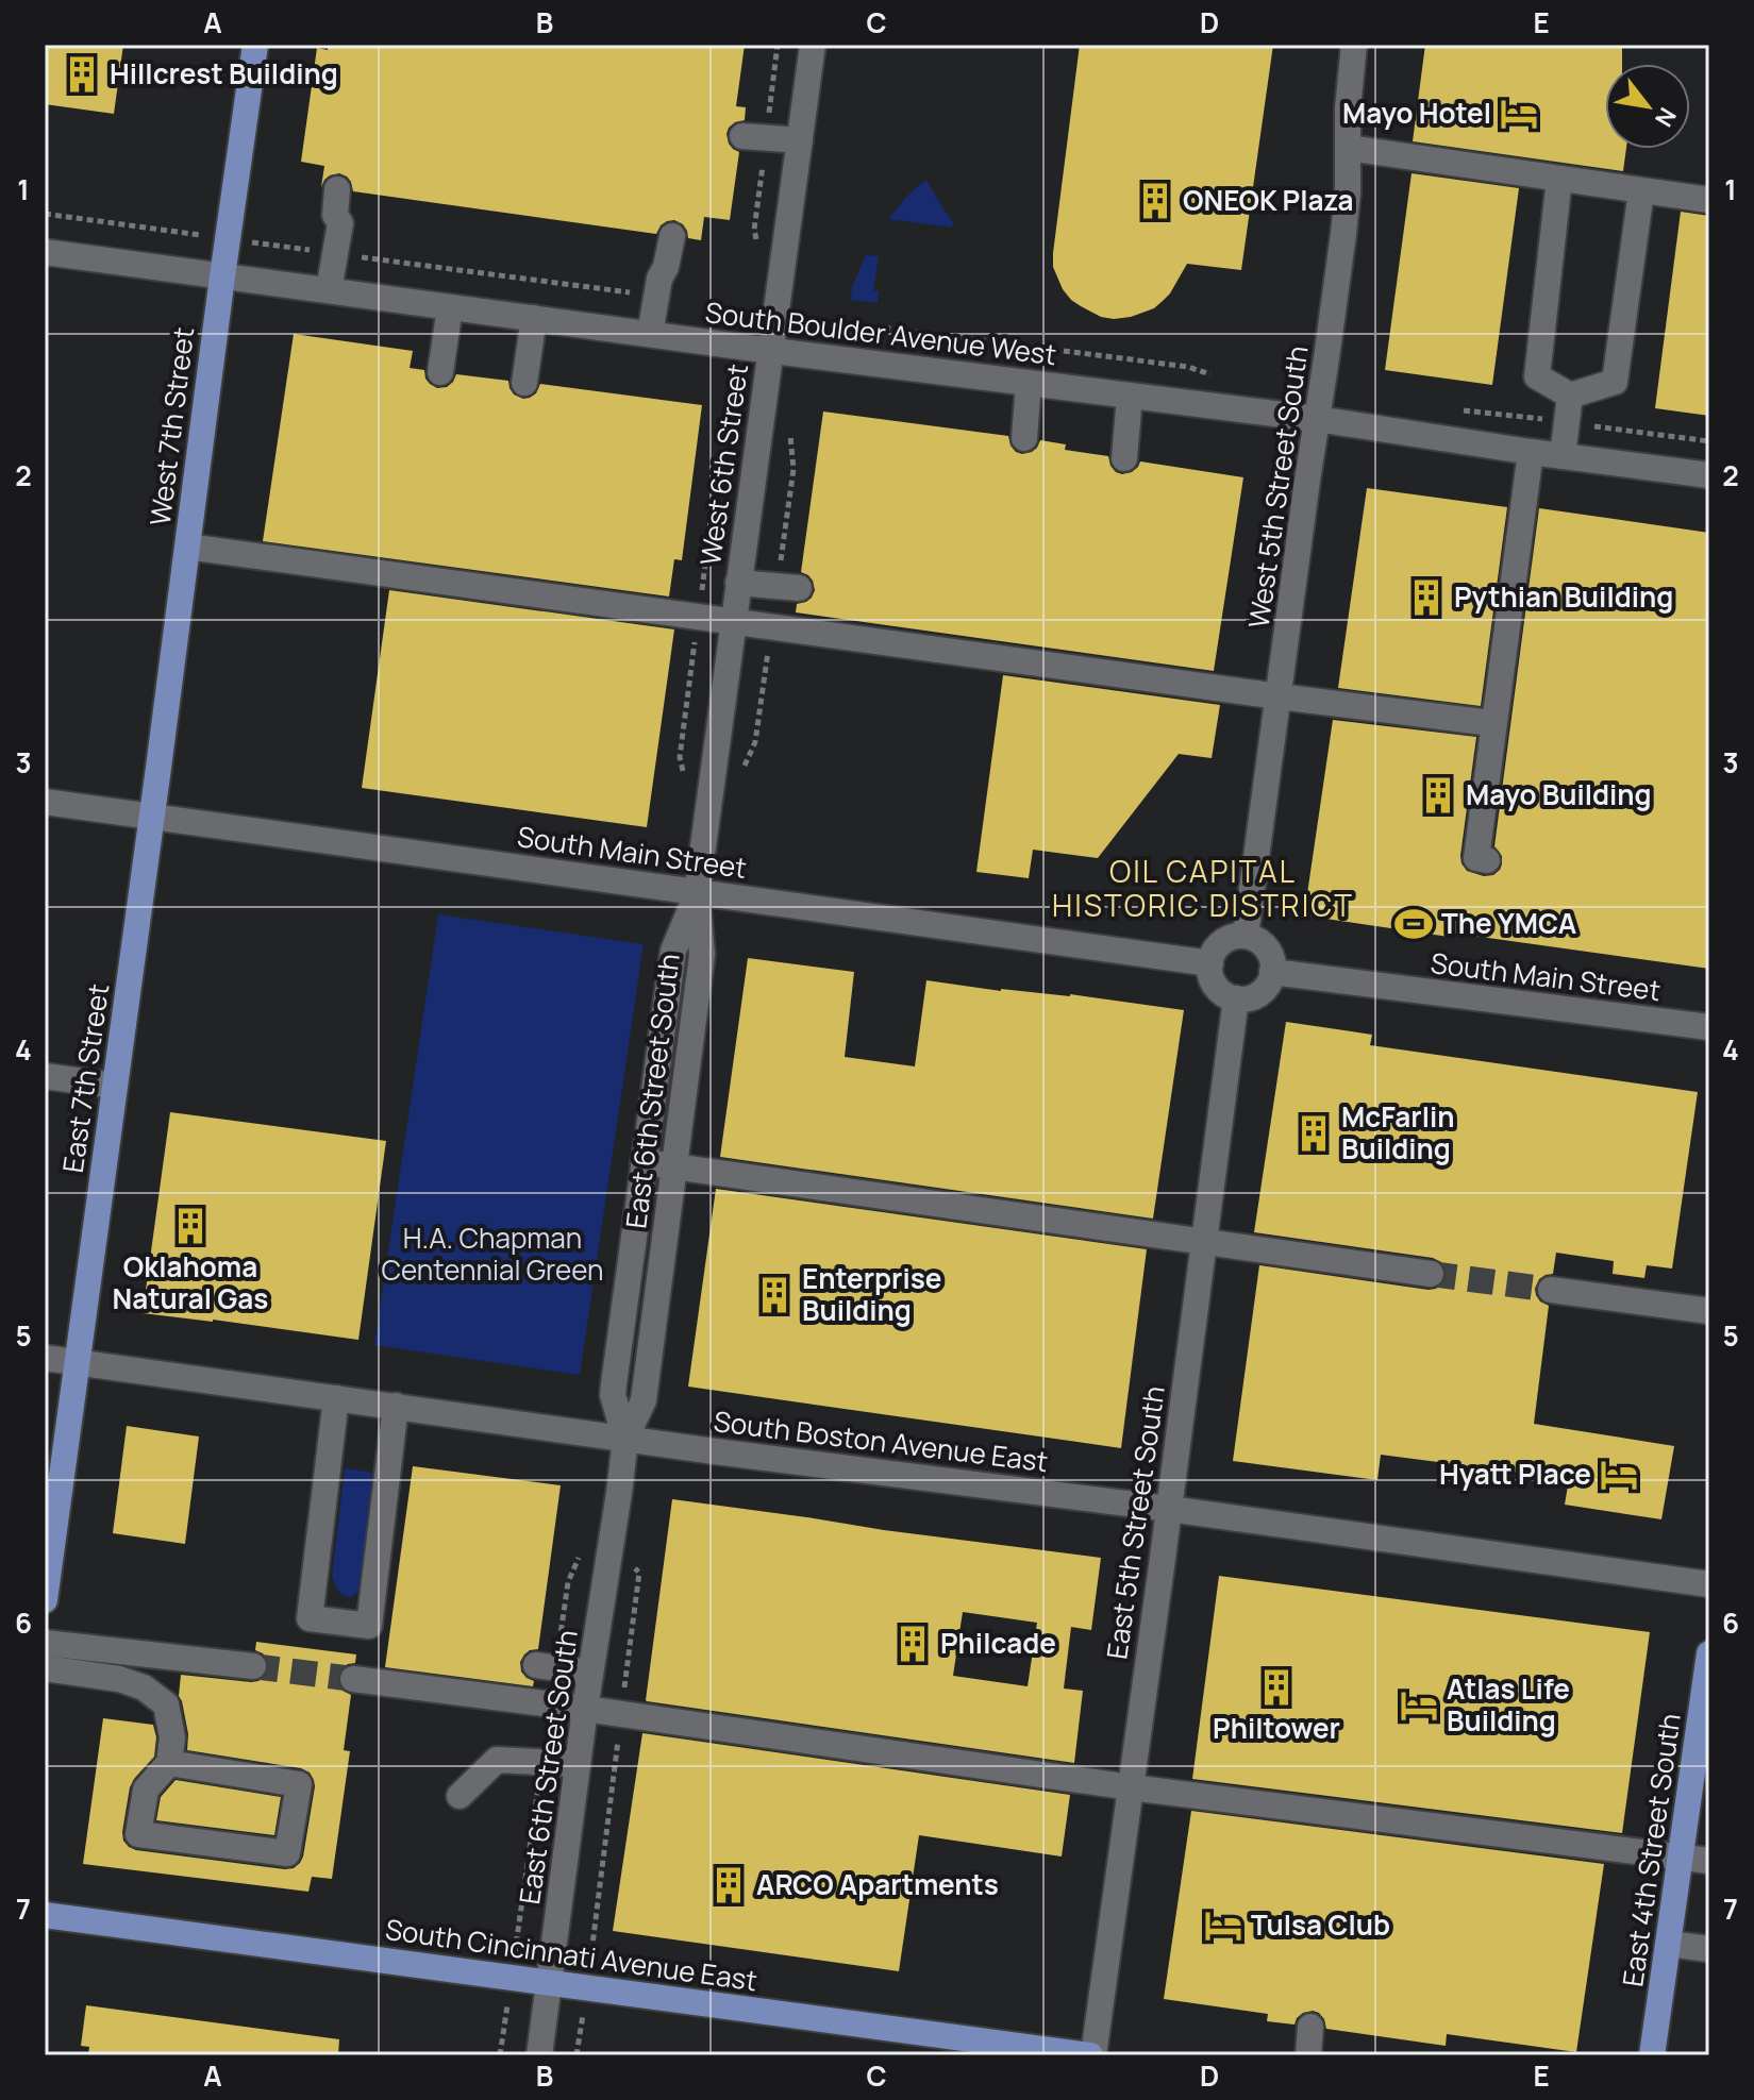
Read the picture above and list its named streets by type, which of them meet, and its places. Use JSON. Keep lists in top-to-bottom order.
{
  "streets": {
    "main road": [
      "West 7th Street",
      "East 7th Street",
      "East 4th Street South",
      "South Cincinnati Avenue East"
    ],
    "street": [
      "South Boulder Avenue West",
      "West 6th Street",
      "West 5th Street South",
      "South Main Street",
      "East 6th Street South",
      "South Boston Avenue East",
      "East 5th Street South"
    ]
  },
  "crossings": [
    ["South Boulder Avenue West", "West 7th Street"],
    ["South Boulder Avenue West", "West 6th Street"],
    ["South Boulder Avenue West", "West 5th Street South"],
    ["West 7th Street", "South Main Street"],
    ["West 7th Street", "East 7th Street"],
    ["West 6th Street", "South Main Street"],
    ["West 6th Street", "East 6th Street South"],
    ["West 5th Street South", "South Main Street"],
    ["West 5th Street South", "East 5th Street South"],
    ["South Main Street", "East 7th Street"],
    ["South Main Street", "East 6th Street South"],
    ["South Main Street", "East 5th Street South"],
    ["East 7th Street", "South Boston Avenue East"],
    ["East 6th Street South", "South Boston Avenue East"],
    ["East 6th Street South", "South Cincinnati Avenue East"],
    ["South Boston Avenue East", "East 5th Street South"],
    ["East 5th Street South", "South Cincinnati Avenue East"]
  ],
  "districts": ["OIL CAPITAL HISTORIC DISTRICT"],
  "parks": ["H.A. Chapman Centennial Green"],
  "places": {
    "building": [
      "Hillcrest Building",
      "ONEOK Plaza",
      "Pythian Building",
      "Mayo Building",
      "McFarlin Building",
      "Oklahoma Natural Gas",
      "Enterprise Building",
      "Philcade",
      "Philtower",
      "ARCO Apartments"
    ],
    "hotel": [
      "Mayo Hotel",
      "Hyatt Place",
      "Atlas Life Building",
      "Tulsa Club"
    ],
    "sports": ["The YMCA"]
  },
  "north": "bottom right",
  "grid": {
    "columns": [
      "A",
      "B",
      "C",
      "D",
      "E"
    ],
    "rows": [
      "1",
      "2",
      "3",
      "4",
      "5",
      "6",
      "7"
    ]
  }
}
